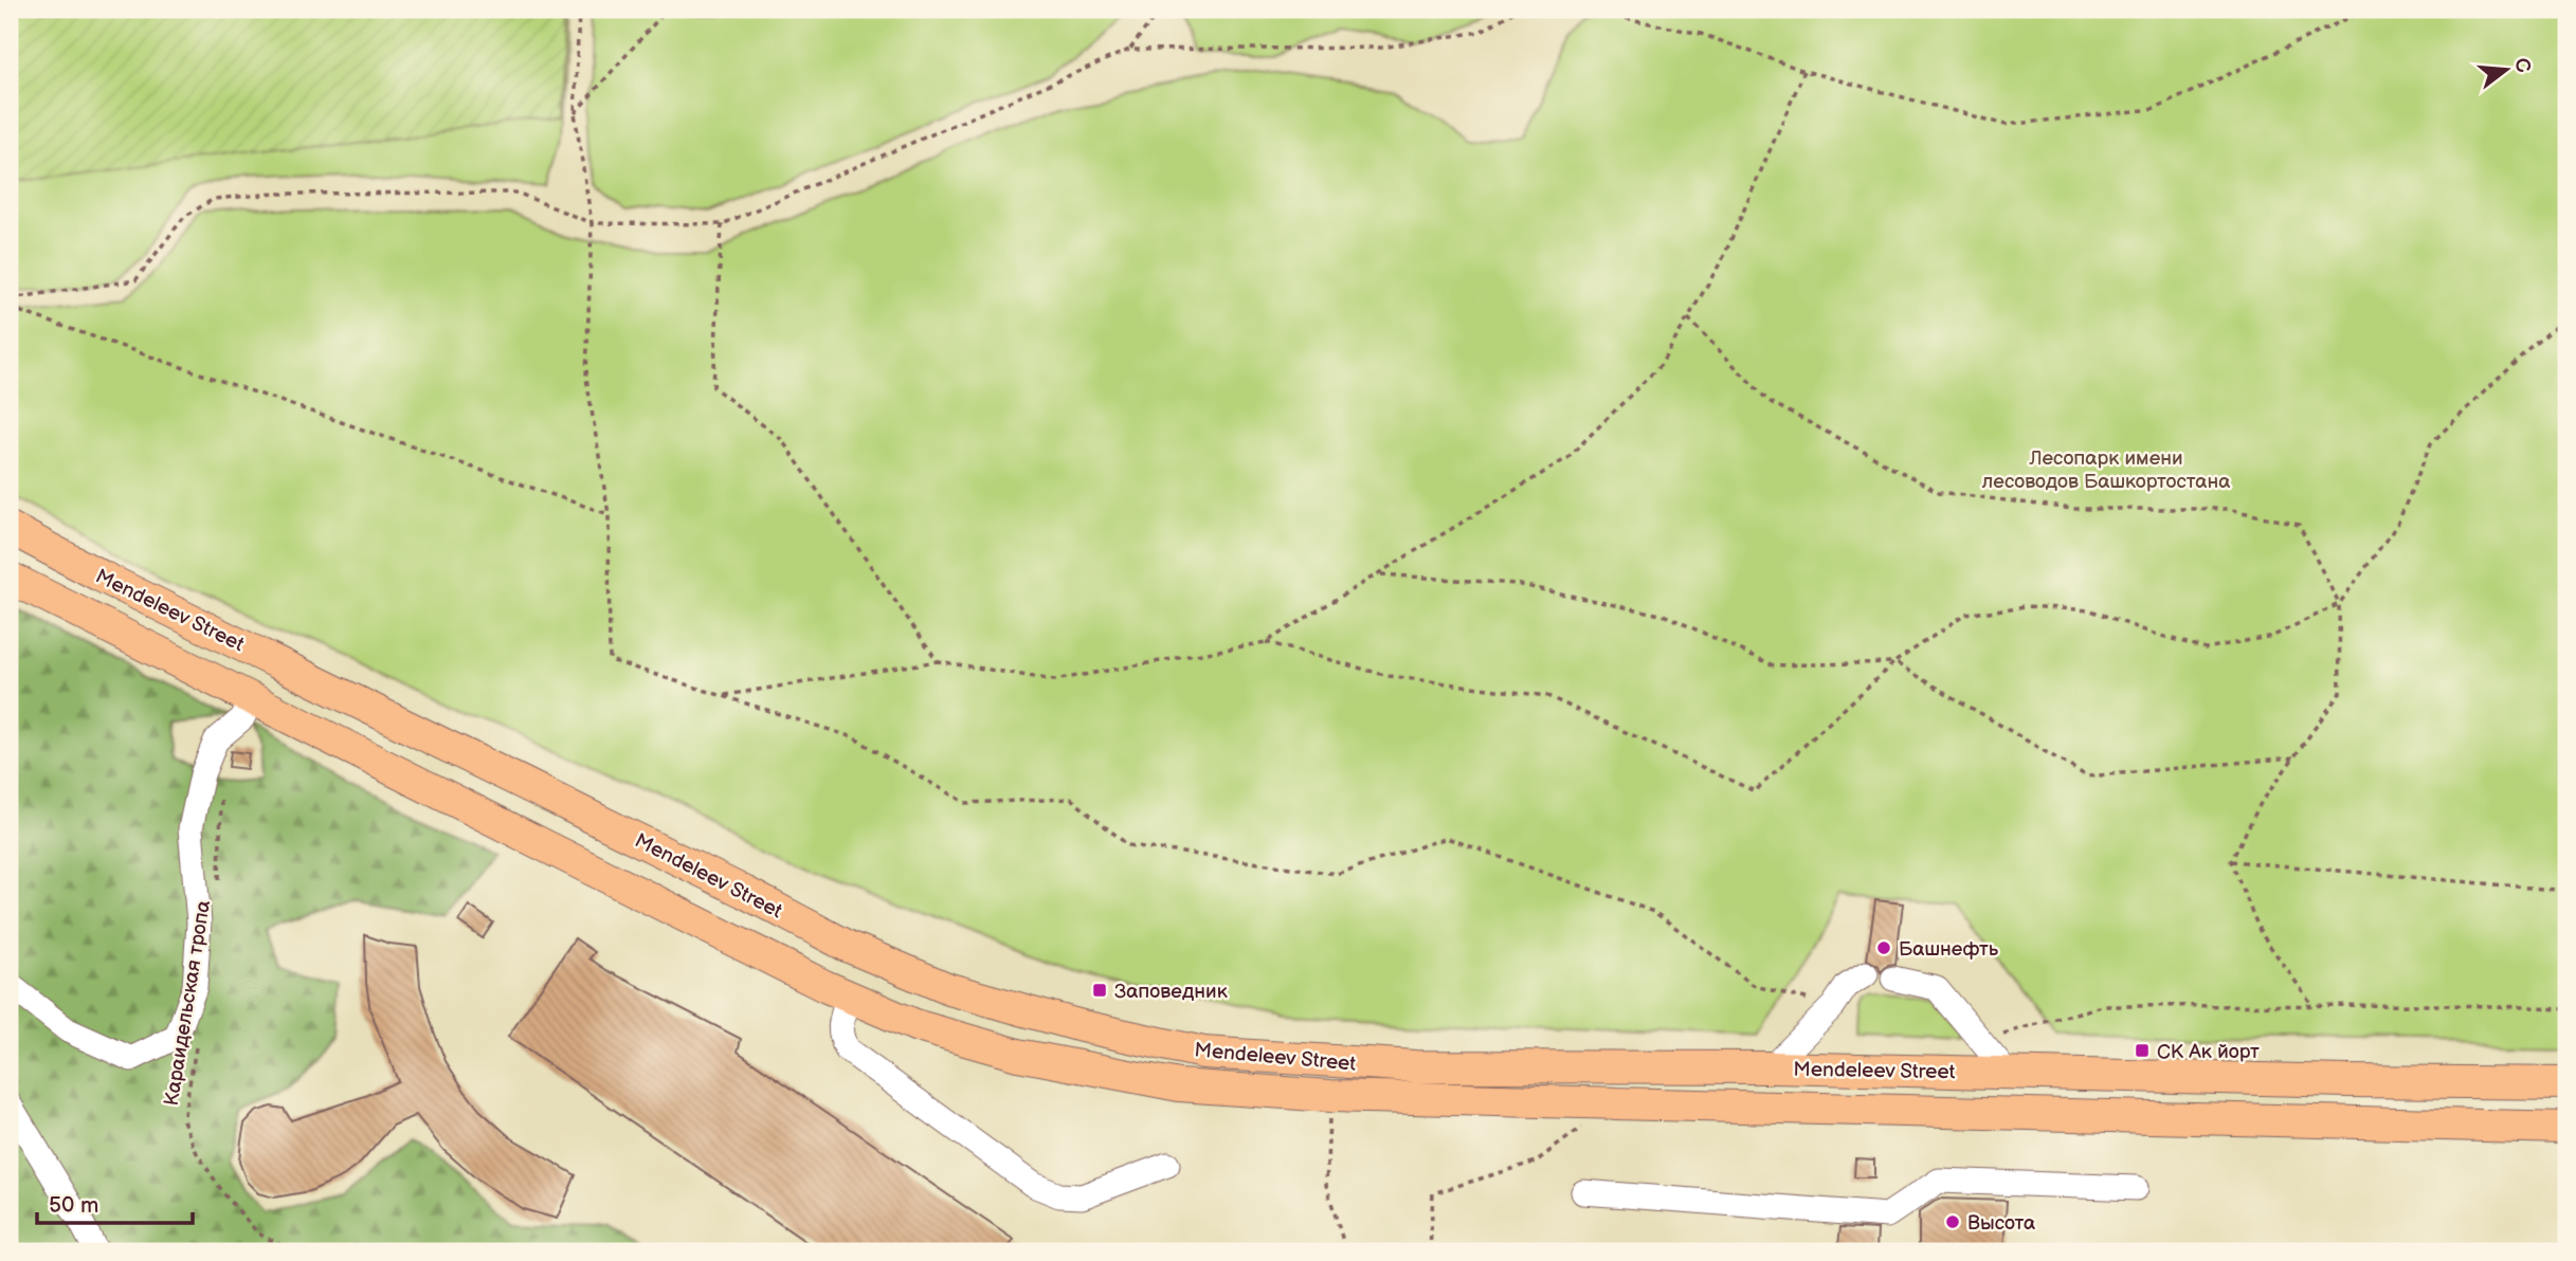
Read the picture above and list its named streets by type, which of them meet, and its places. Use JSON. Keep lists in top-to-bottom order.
{
  "streets": {
    "main road": ["Mendeleev Street"],
    "path": ["Караидельская тропа"]
  },
  "parks": ["Лесопарк имени лесоводов Башкортостана"],
  "places": {
    "other": ["Башнефть", "Высота"],
    "transit": ["Заповедник", "СК Ак йорт"]
  },
  "scale_bar": "50 m",
  "north": "right"
}
